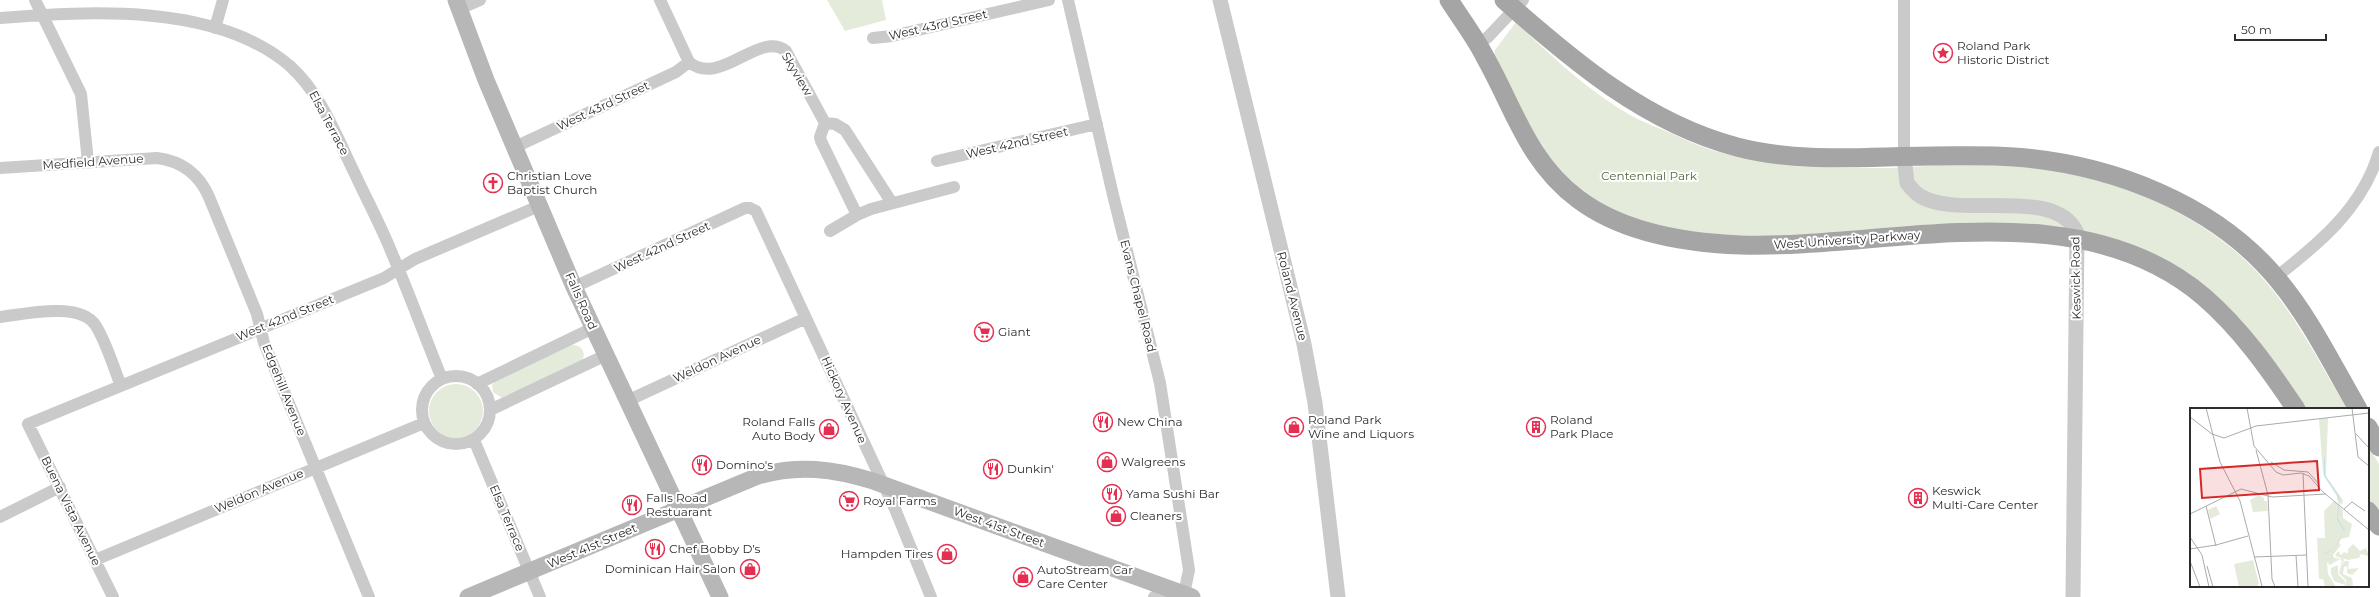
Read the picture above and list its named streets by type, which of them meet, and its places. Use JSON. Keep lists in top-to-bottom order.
{
  "streets": {
    "main road": ["West University Parkway", "Falls Road", "West 41st Street"],
    "street": [
      "West 43rd Street",
      "Skyview",
      "Elsa Terrace",
      "West 42nd Street",
      "Medfield Avenue",
      "Keswick Road",
      "Evans Chapel Road",
      "Roland Avenue",
      "Weldon Avenue",
      "Edgehill Avenue",
      "Hickory Avenue",
      "Buena Vista Avenue"
    ]
  },
  "crossings": [
    ["West 43rd Street", "Skyview"],
    ["West 43rd Street", "Falls Road"],
    ["Elsa Terrace", "West 42nd Street"],
    ["Elsa Terrace", "Weldon Avenue"],
    ["Elsa Terrace", "West 41st Street"],
    ["West 42nd Street", "Evans Chapel Road"],
    ["West 42nd Street", "Falls Road"],
    ["West 42nd Street", "Edgehill Avenue"],
    ["West 42nd Street", "Hickory Avenue"],
    ["West 42nd Street", "Buena Vista Avenue"],
    ["Medfield Avenue", "Edgehill Avenue"],
    ["West University Parkway", "Keswick Road"],
    ["Evans Chapel Road", "West 41st Street"],
    ["Falls Road", "Weldon Avenue"],
    ["Falls Road", "West 41st Street"],
    ["Weldon Avenue", "Edgehill Avenue"],
    ["Weldon Avenue", "Hickory Avenue"],
    ["Weldon Avenue", "Buena Vista Avenue"],
    ["Hickory Avenue", "West 41st Street"]
  ],
  "parks": ["Centennial Park"],
  "places": {
    "place": ["Roland Park Historic District"],
    "church": ["Christian Love Baptist Church"],
    "supermarket": ["Giant", "Royal Farms"],
    "restaurant": [
      "New China",
      "Domino's",
      "Dunkin'",
      "Yama Sushi Bar",
      "Falls Road Restuarant",
      "Chef Bobby D’s"
    ],
    "shop": [
      "Roland Park Wine and Liquors",
      "Roland Falls Auto Body",
      "Walgreens",
      "Cleaners",
      "Hampden Tires",
      "Dominican Hair Salon",
      "AutoStream Car Care Center"
    ],
    "building": ["Roland Park Place", "Keswick Multi-Care Center"]
  },
  "scale_bar": "50 m"
}
